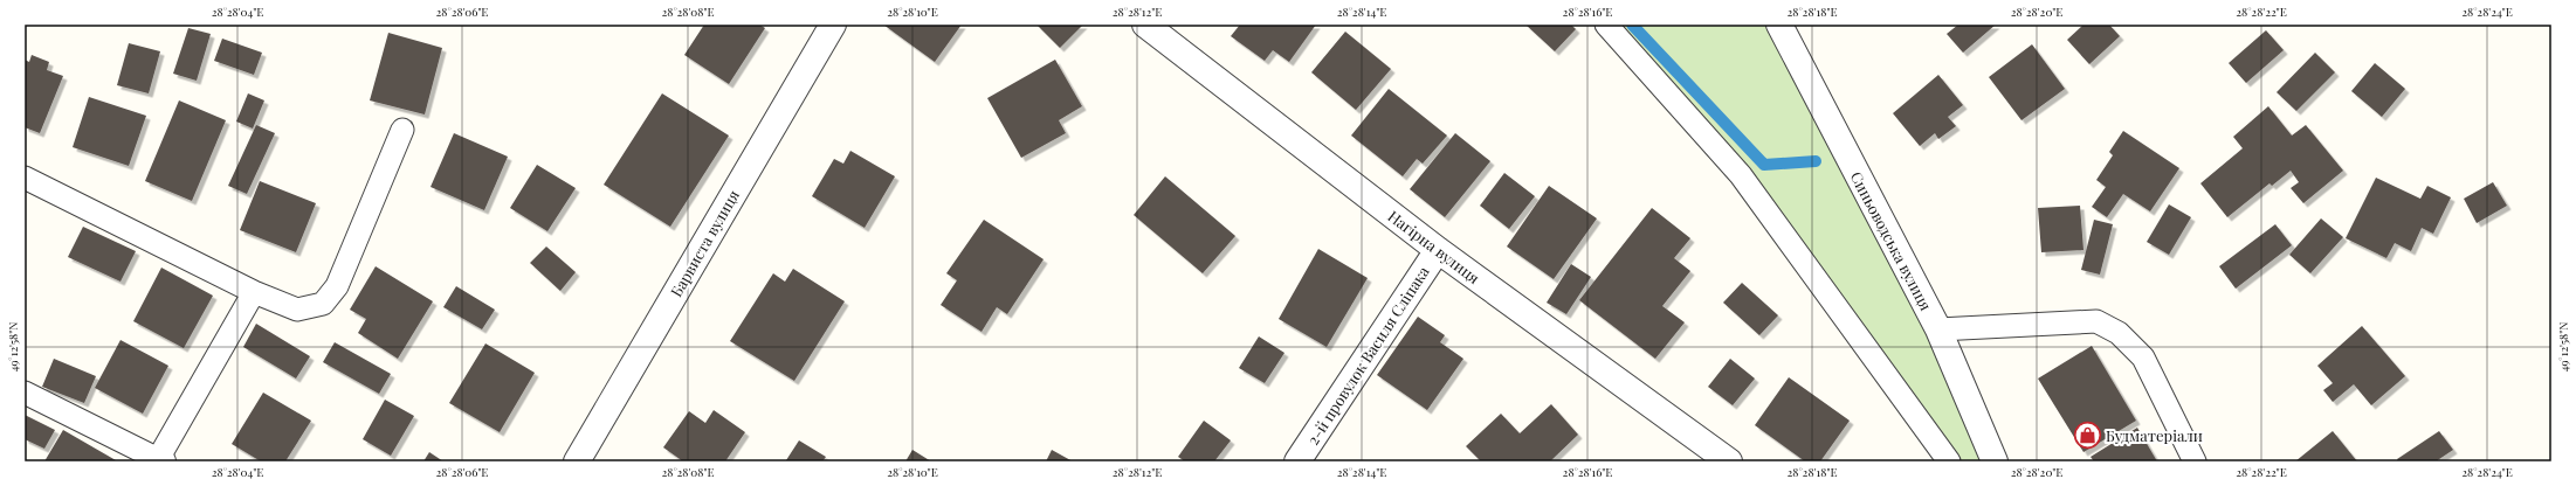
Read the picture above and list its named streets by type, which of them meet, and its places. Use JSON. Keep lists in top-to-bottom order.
{
  "streets": {
    "street": [
      "Синьоводська вулиця",
      "Барвиста вулиця",
      "Нагірна вулиця",
      "2-й провулок Василя Сліпака"
    ]
  },
  "crossings": [
    ["Нагірна вулиця", "2-й провулок Василя Сліпака"]
  ],
  "places": {
    "shop": ["Будматеріали"]
  },
  "coordinates": [
    "28°28'04\"E",
    "28°28'06\"E",
    "28°28'08\"E",
    "28°28'10\"E",
    "28°28'12\"E",
    "28°28'14\"E",
    "28°28'16\"E",
    "28°28'18\"E",
    "28°28'20\"E",
    "28°28'22\"E",
    "28°28'24\"E",
    "49°12'58\"N"
  ]
}
